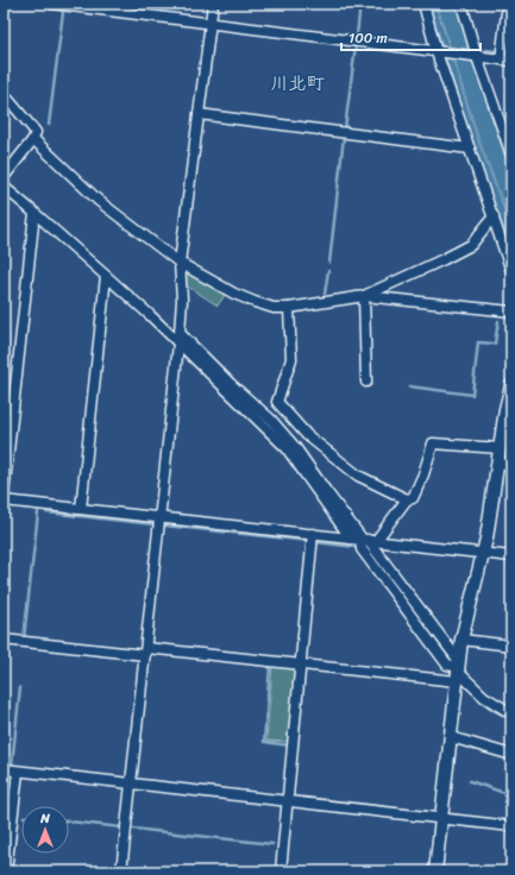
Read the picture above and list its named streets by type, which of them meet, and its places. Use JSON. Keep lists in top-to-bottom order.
{
  "districts": ["川北町"],
  "scale_bar": "100 m",
  "north": "top"
}
